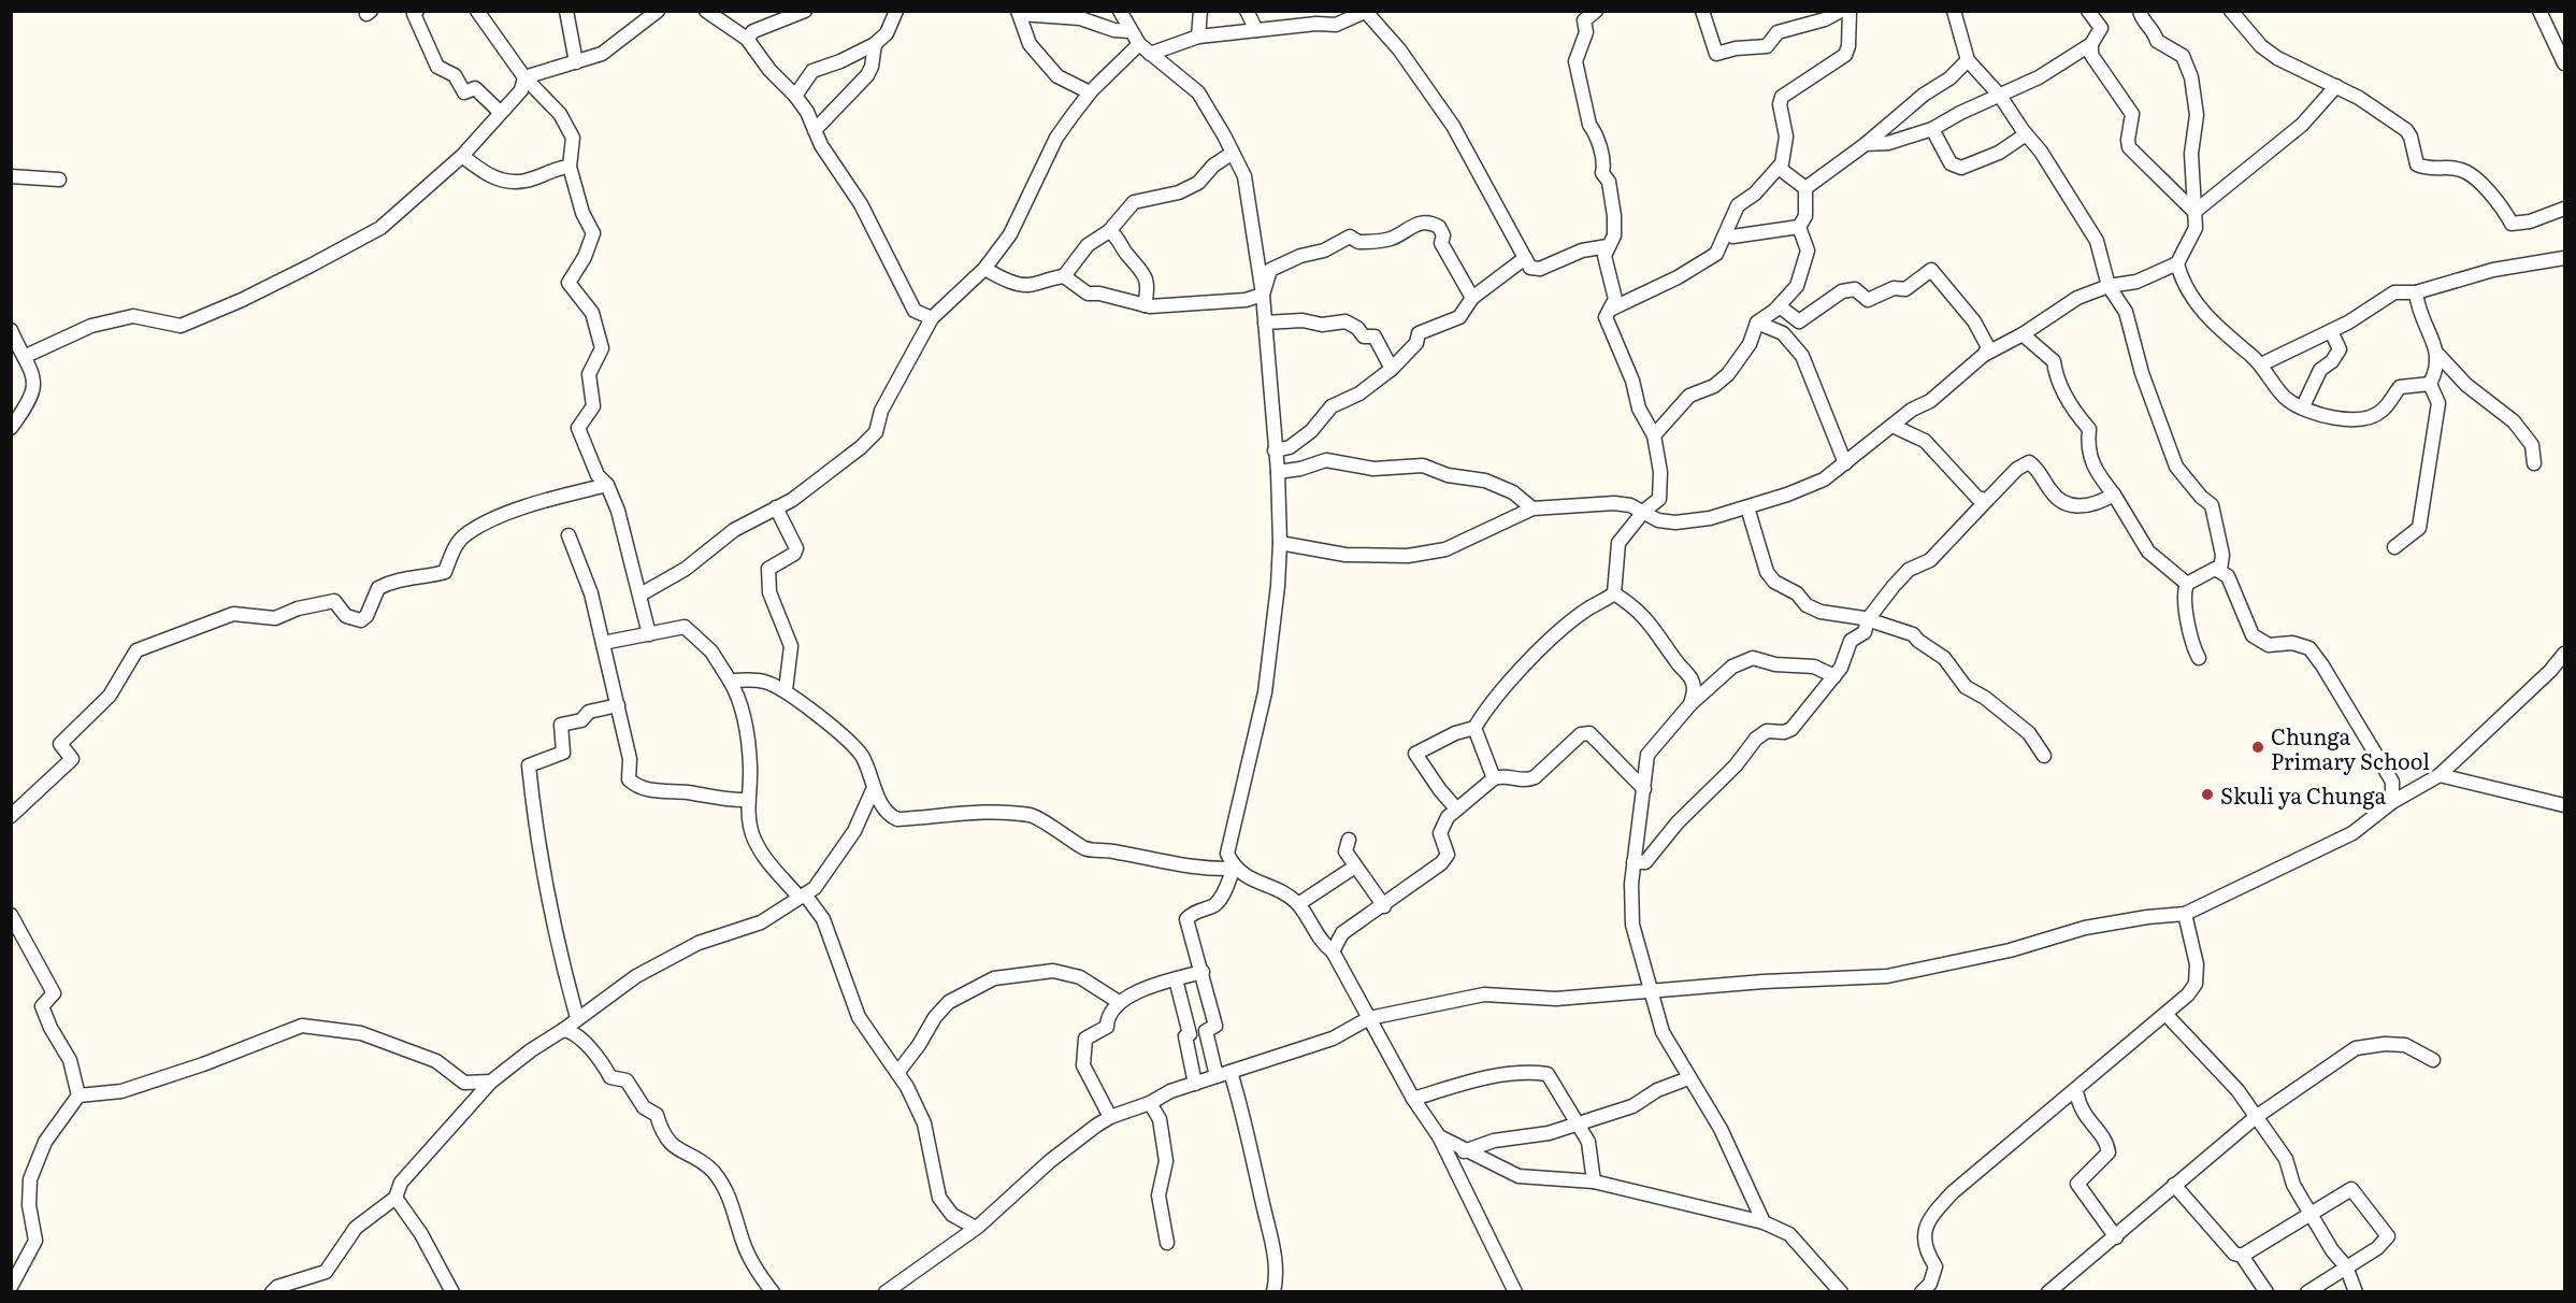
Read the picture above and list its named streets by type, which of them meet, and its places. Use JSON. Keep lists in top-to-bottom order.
{
  "places": ["Chunga Primary School", "Skuli ya Chunga"]
}
